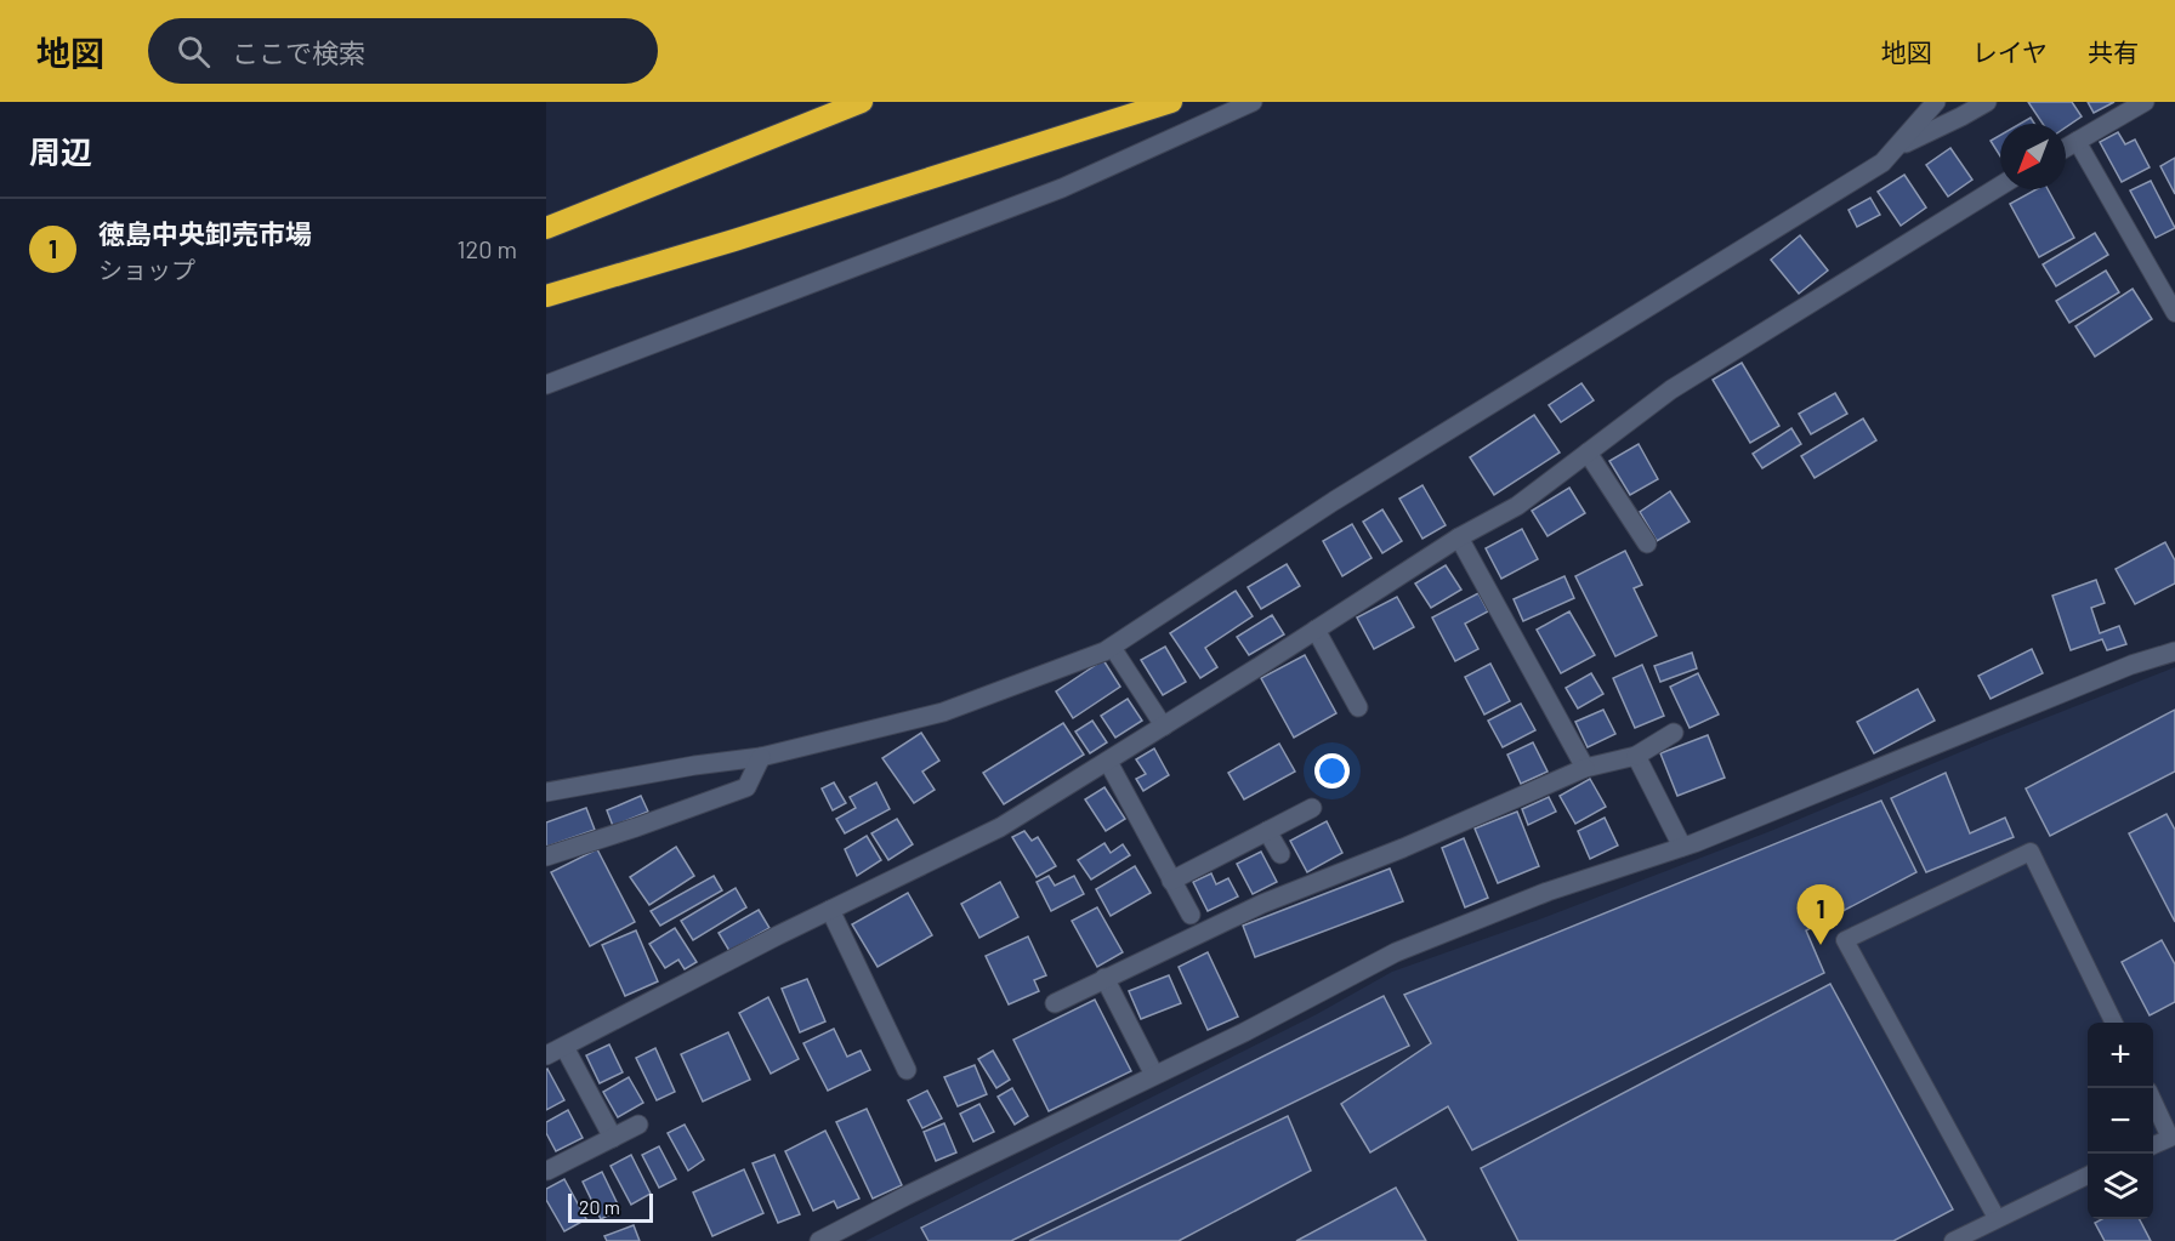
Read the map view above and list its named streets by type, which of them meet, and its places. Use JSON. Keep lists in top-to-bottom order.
{
  "scale_bar": "20 m",
  "north": "bottom left",
  "page": {
    "header": "地図",
    "search": "ここで検索",
    "nav": ["地図", "レイヤ", "共有"],
    "heading": "周辺",
    "list": [
      {
        "mark": "1",
        "name": "徳島中央卸売市場",
        "note": "ショップ",
        "value": "120 m"
      }
    ],
    "pins": "1",
    "map_buttons": ["+", "−"],
    "scale": "20 m"
  }
}
